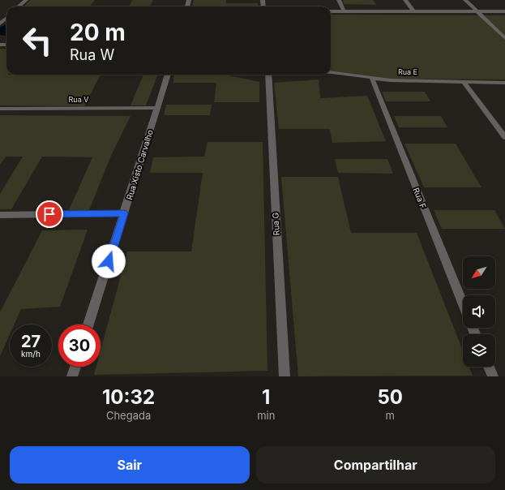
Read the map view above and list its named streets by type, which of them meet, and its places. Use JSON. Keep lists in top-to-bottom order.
{
  "streets": {
    "street": [
      "Rua E",
      "Rua V",
      "Rua Xisto Carvalho",
      "Rua F",
      "Rua G"
    ]
  },
  "crossings": [
    ["Rua E", "Rua F"],
    ["Rua V", "Rua Xisto Carvalho"]
  ],
  "north": "bottom left",
  "page": {
    "turn": ["20 m", "Rua W"],
    "speed": "27 km/h",
    "limit": "30",
    "eta": [
      "10:32",
      "Chegada",
      "1",
      "min",
      "50",
      "m"
    ],
    "buttons": ["Sair", "Compartilhar"]
  }
}
